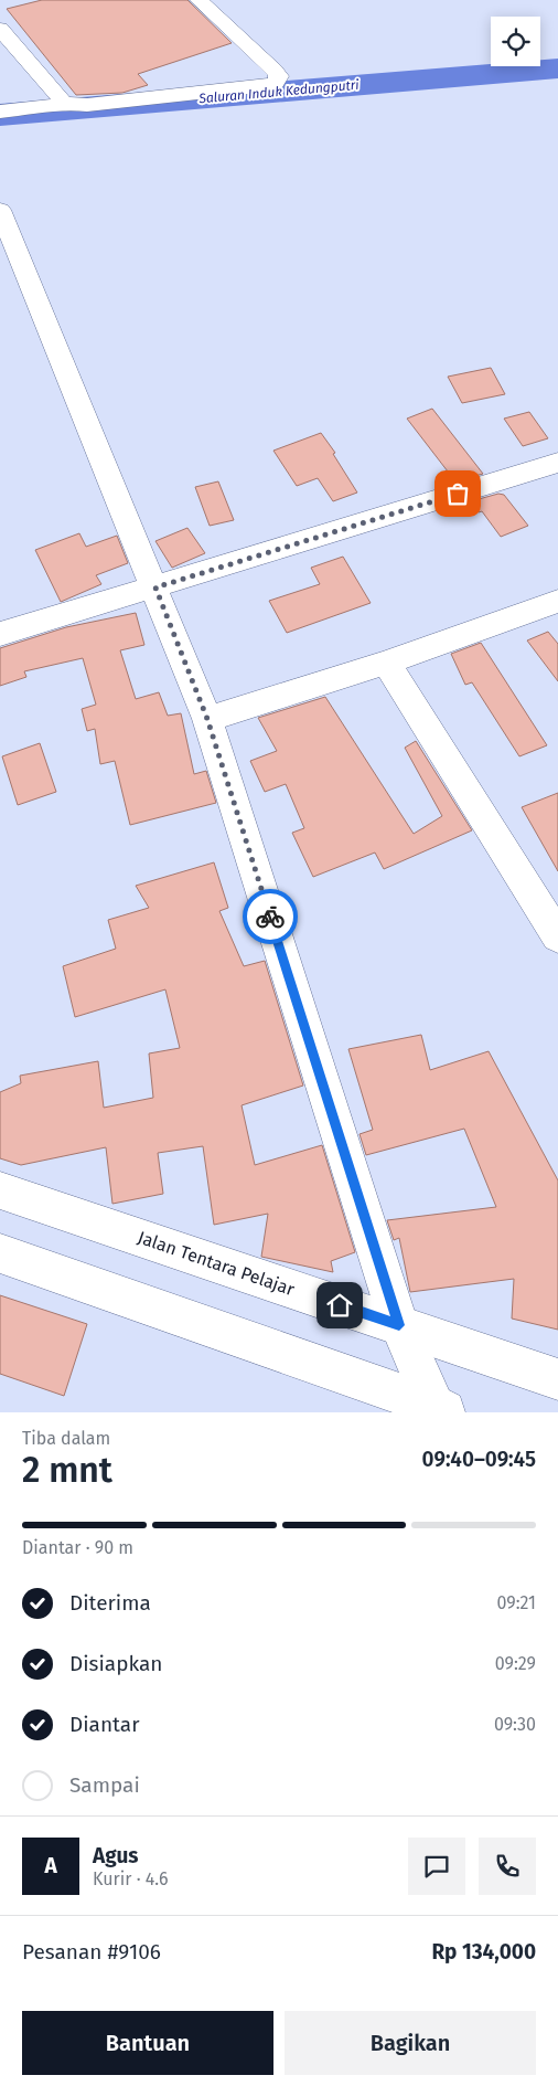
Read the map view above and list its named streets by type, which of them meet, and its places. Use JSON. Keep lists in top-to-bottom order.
{
  "streets": {
    "street": ["Jalan Tentara Pelajar"]
  },
  "water": ["Saluran Induk Kedungputri"],
  "page": {
    "heading": ["2 mnt", "Tiba dalam", "09:40–09:45"],
    "panel": [
      "Agus",
      "Kurir · 4.6",
      "Pesanan #9106",
      "Rp 134,000"
    ],
    "bar": "Diantar · 90 m",
    "list": [
      ["Diterima", "09:21"],
      ["Disiapkan", "09:29"],
      ["Diantar", "09:30"],
      "Sampai"
    ],
    "round": "A",
    "buttons": ["Bantuan", "Bagikan"]
  }
}
